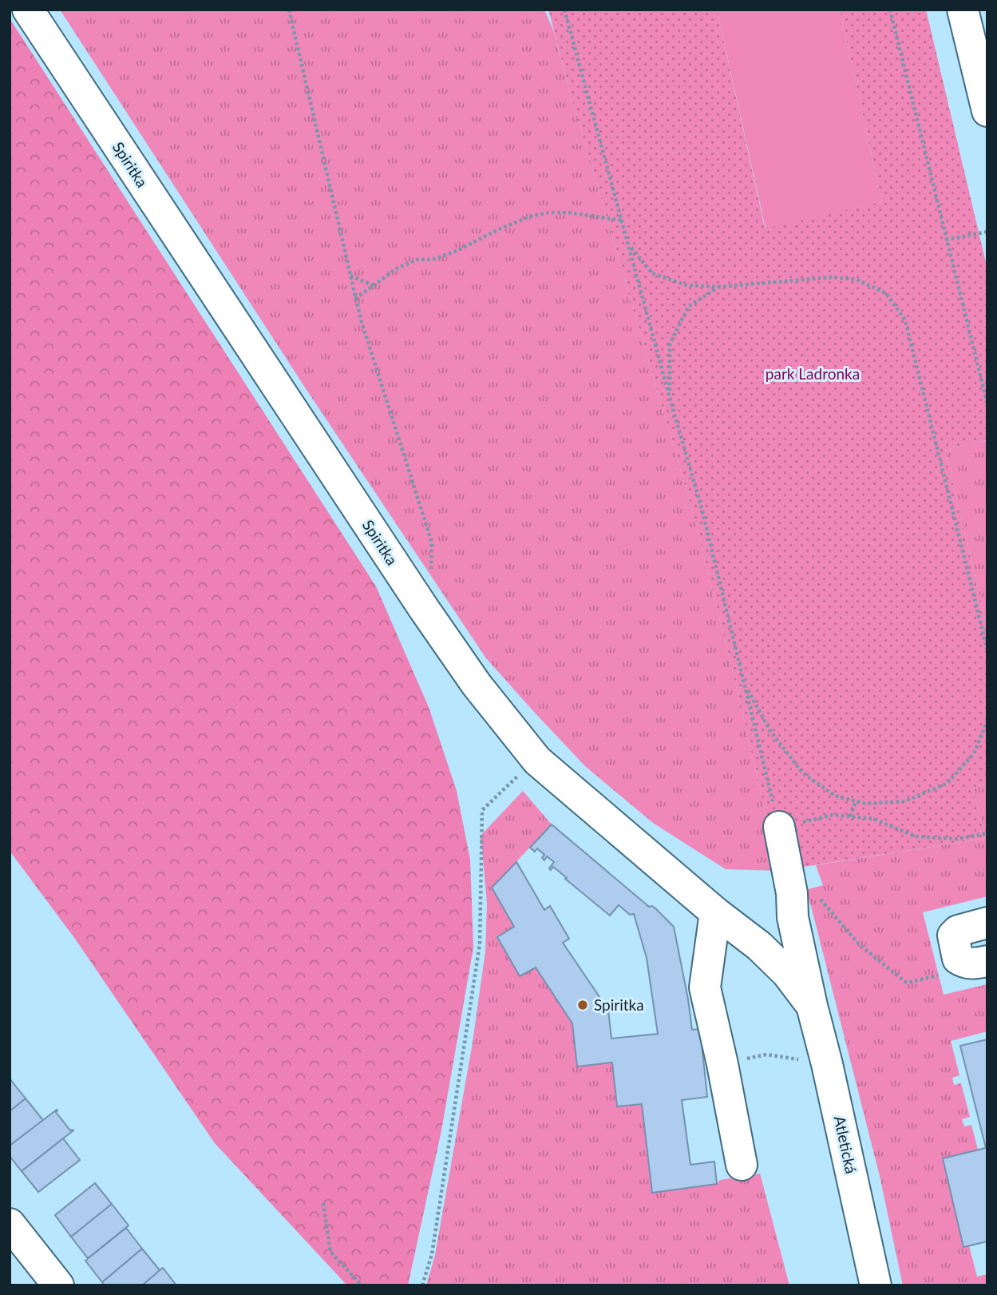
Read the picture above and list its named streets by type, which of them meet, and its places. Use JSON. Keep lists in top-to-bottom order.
{
  "streets": {
    "street": ["Spiritka", "Atletická"]
  },
  "crossings": [
    ["Spiritka", "Atletická"]
  ],
  "parks": ["park Ladronka"],
  "places": ["Spiritka"]
}
